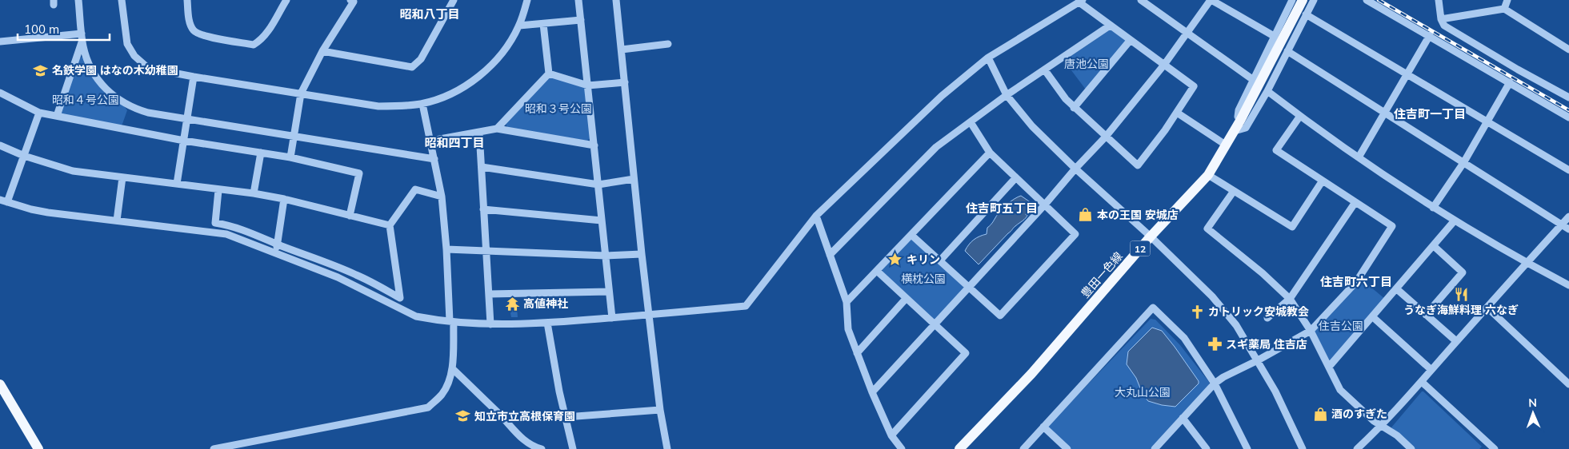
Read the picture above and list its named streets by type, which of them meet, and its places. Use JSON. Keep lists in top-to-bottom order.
{
  "streets": {
    "main road": ["12", "豊田一色線"]
  },
  "districts": [
    "昭和八丁目",
    "住吉町一丁目",
    "昭和四丁目",
    "住吉町五丁目",
    "住吉町六丁目"
  ],
  "parks": [
    "唐池公園",
    "昭和４号公園",
    "昭和３号公園",
    "横枕公園",
    "住吉公園",
    "大丸山公園"
  ],
  "places": {
    "school or university": ["名鉄学園 はなの木幼稚園", "知立市立高根保育園"],
    "shop": ["本の王国 安城店", "酒のすぎた"],
    "place": ["キリン"],
    "restaurant": ["うなぎ海鮮料理 六なぎ"],
    "temple": ["高値神社"],
    "church": ["カトリック安城教会"],
    "pharmacy": ["スギ薬局 住吉店"]
  },
  "scale_bar": "100 m",
  "north": "top"
}
